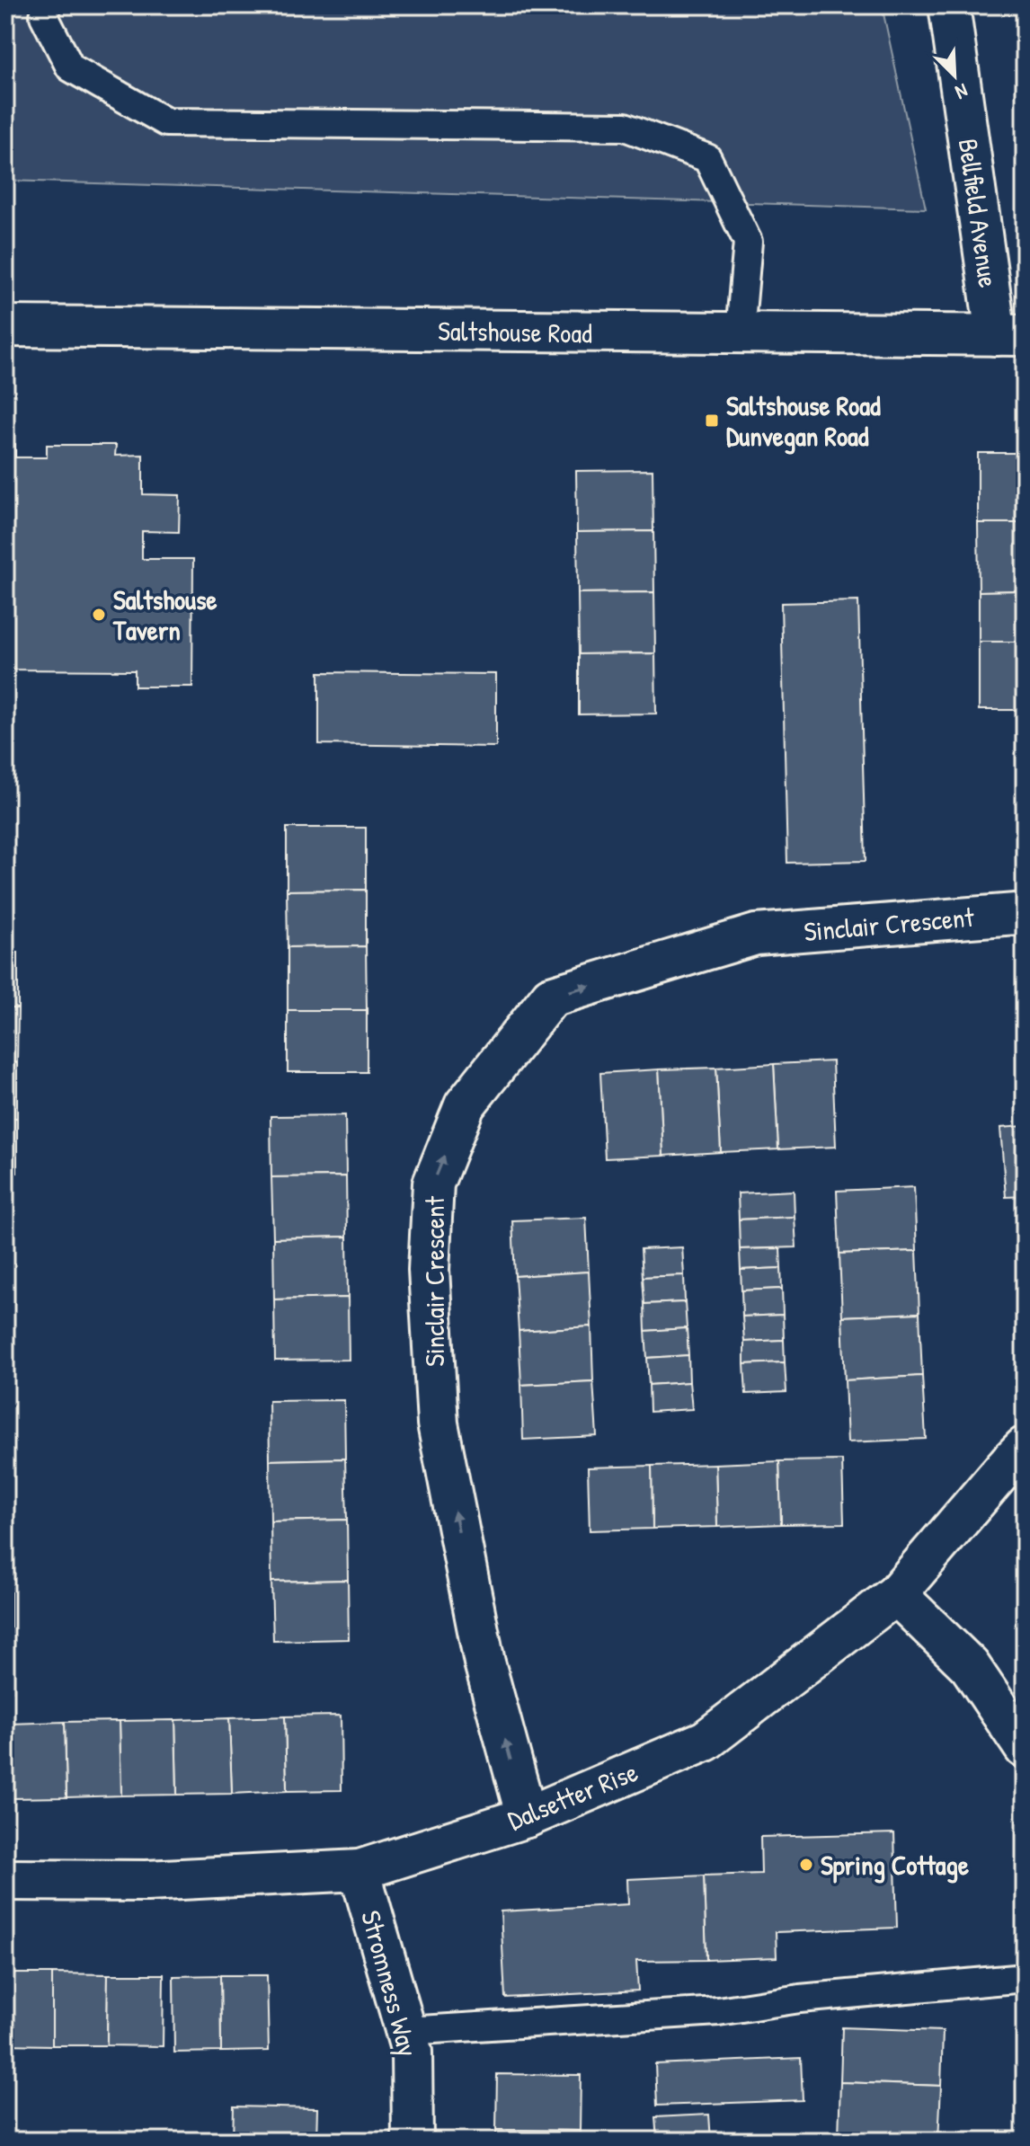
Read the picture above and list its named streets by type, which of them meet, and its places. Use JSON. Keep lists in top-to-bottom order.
{
  "streets": {
    "street": [
      "Bellfield Avenue",
      "Saltshouse Road",
      "Sinclair Crescent",
      "Dalsetter Rise",
      "Stromness Way"
    ]
  },
  "crossings": [
    ["Bellfield Avenue", "Saltshouse Road"],
    ["Sinclair Crescent", "Dalsetter Rise"],
    ["Dalsetter Rise", "Stromness Way"]
  ],
  "places": {
    "transit": ["Saltshouse Road Dunvegan Road"],
    "other": ["Saltshouse Tavern", "Spring Cottage"]
  },
  "north": "bottom right"
}
